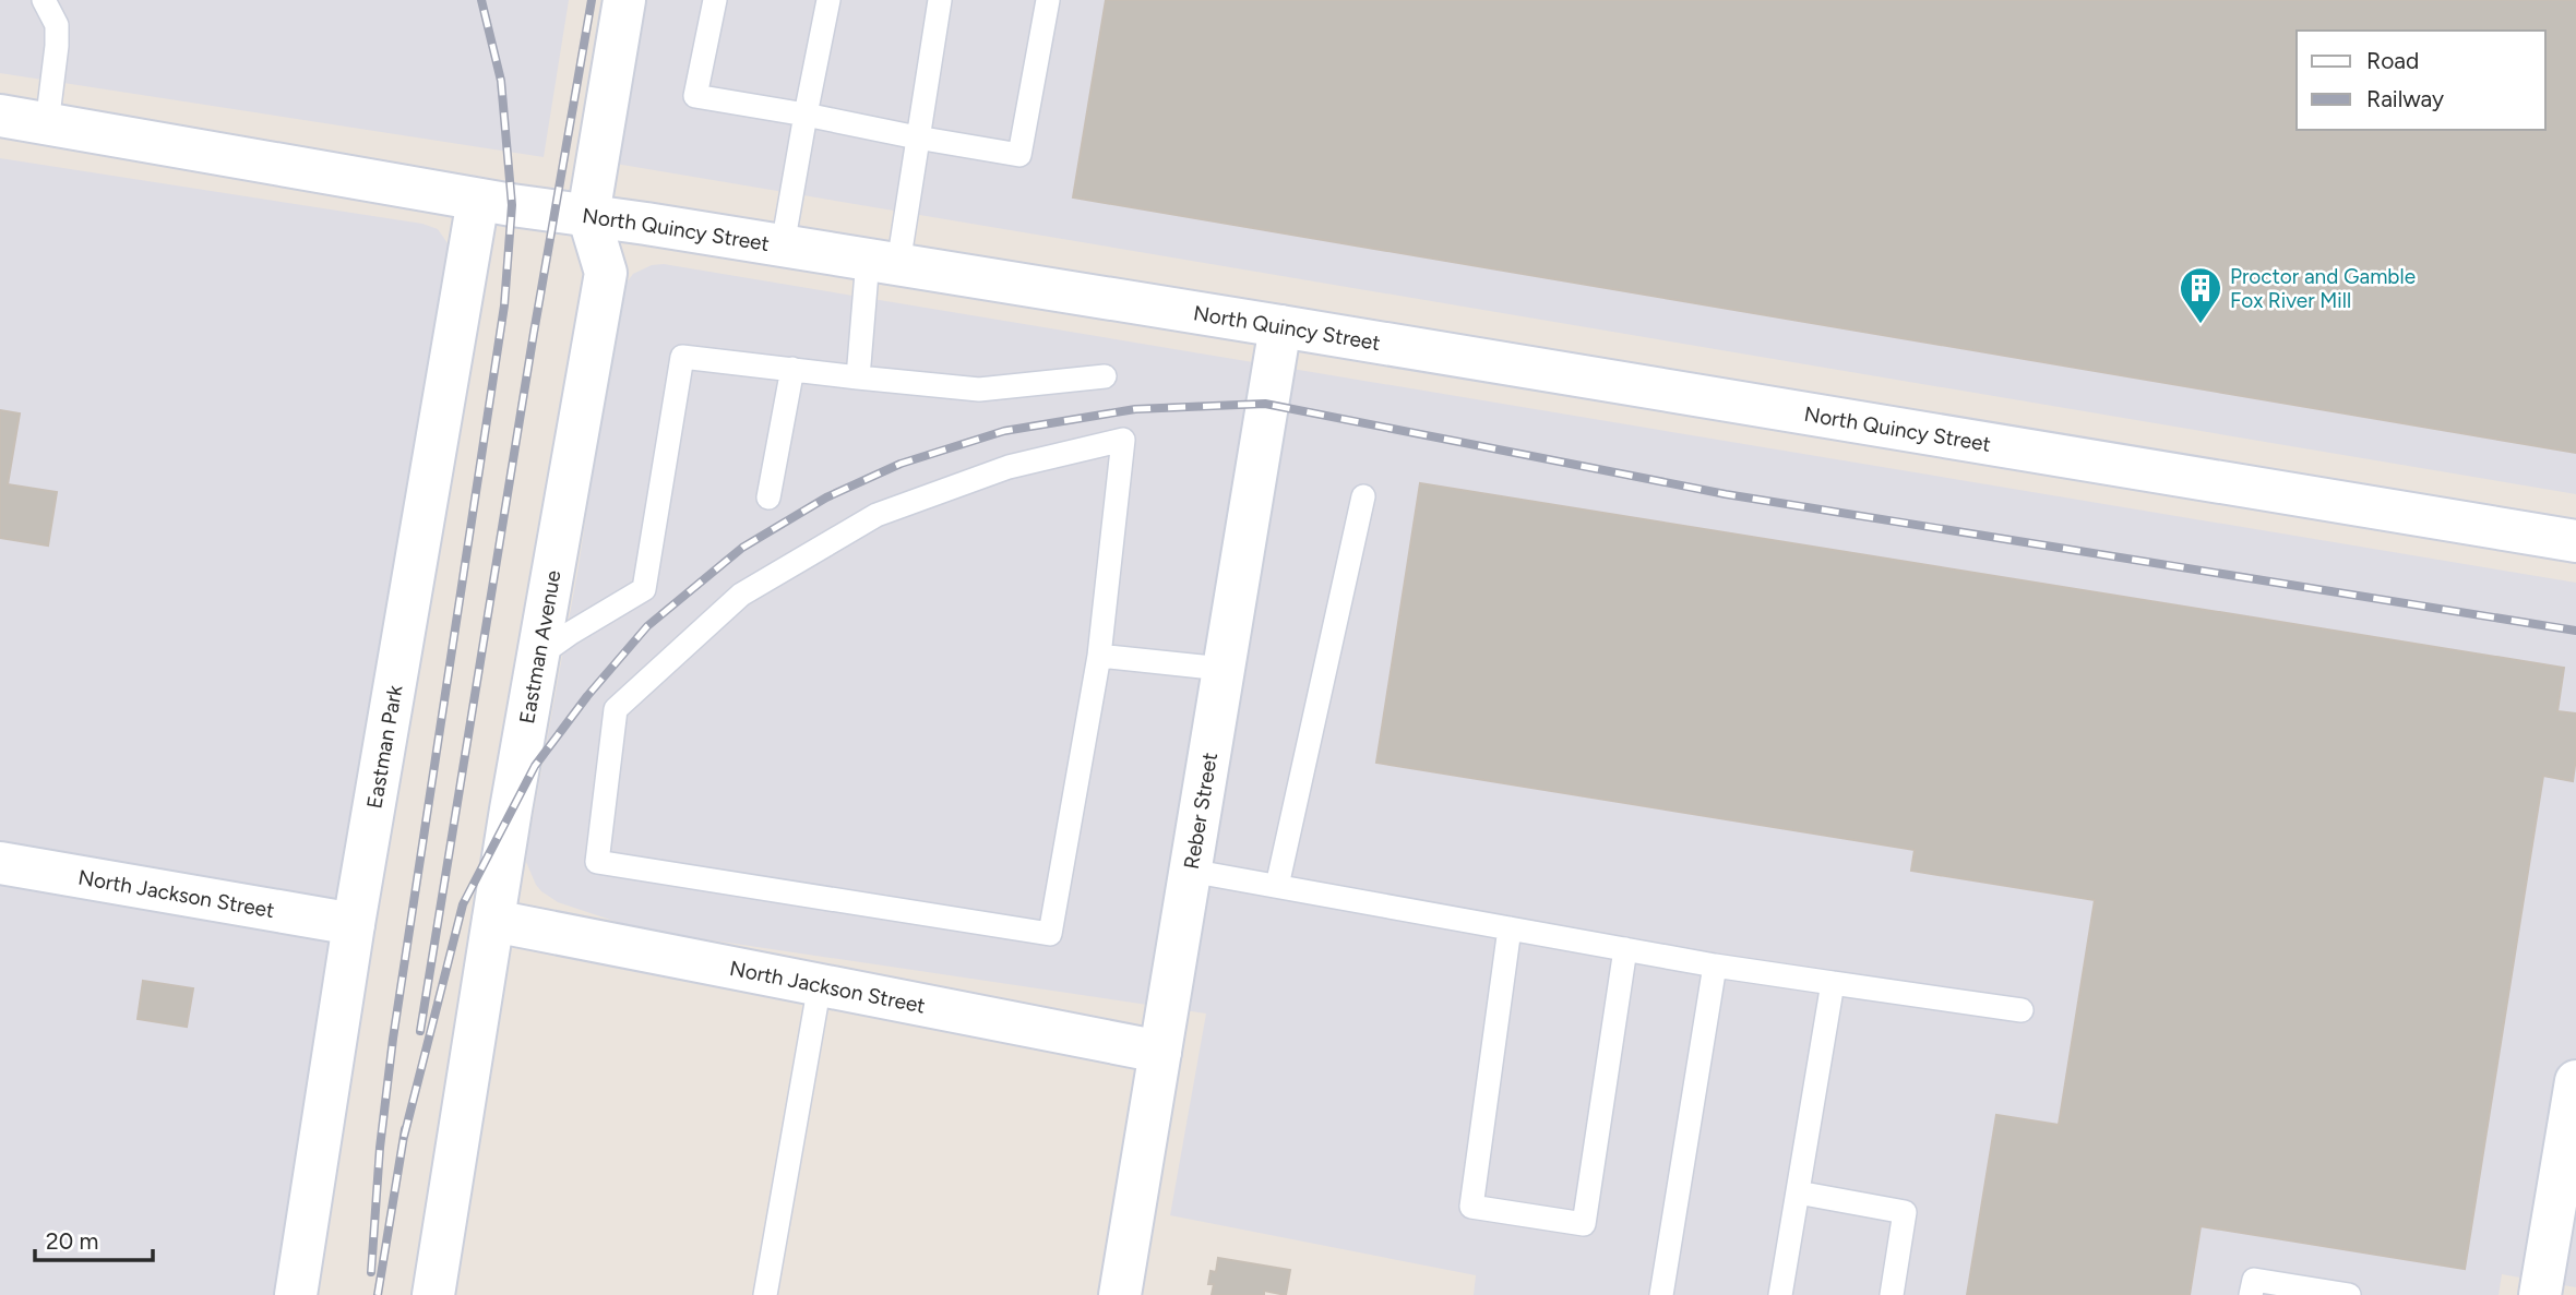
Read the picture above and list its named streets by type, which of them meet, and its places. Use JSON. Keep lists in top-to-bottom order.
{
  "streets": {
    "street": [
      "North Quincy Street",
      "Eastman Avenue",
      "Eastman Park",
      "Reber Street",
      "North Jackson Street"
    ]
  },
  "crossings": [
    ["North Quincy Street", "Eastman Avenue"],
    ["North Quincy Street", "Eastman Park"],
    ["North Quincy Street", "Reber Street"],
    ["Eastman Avenue", "North Jackson Street"],
    ["Eastman Park", "North Jackson Street"],
    ["Reber Street", "North Jackson Street"]
  ],
  "places": {
    "building": ["Proctor and Gamble Fox River Mill"]
  },
  "legend": ["Road", "Railway"],
  "scale_bar": "20 m"
}
